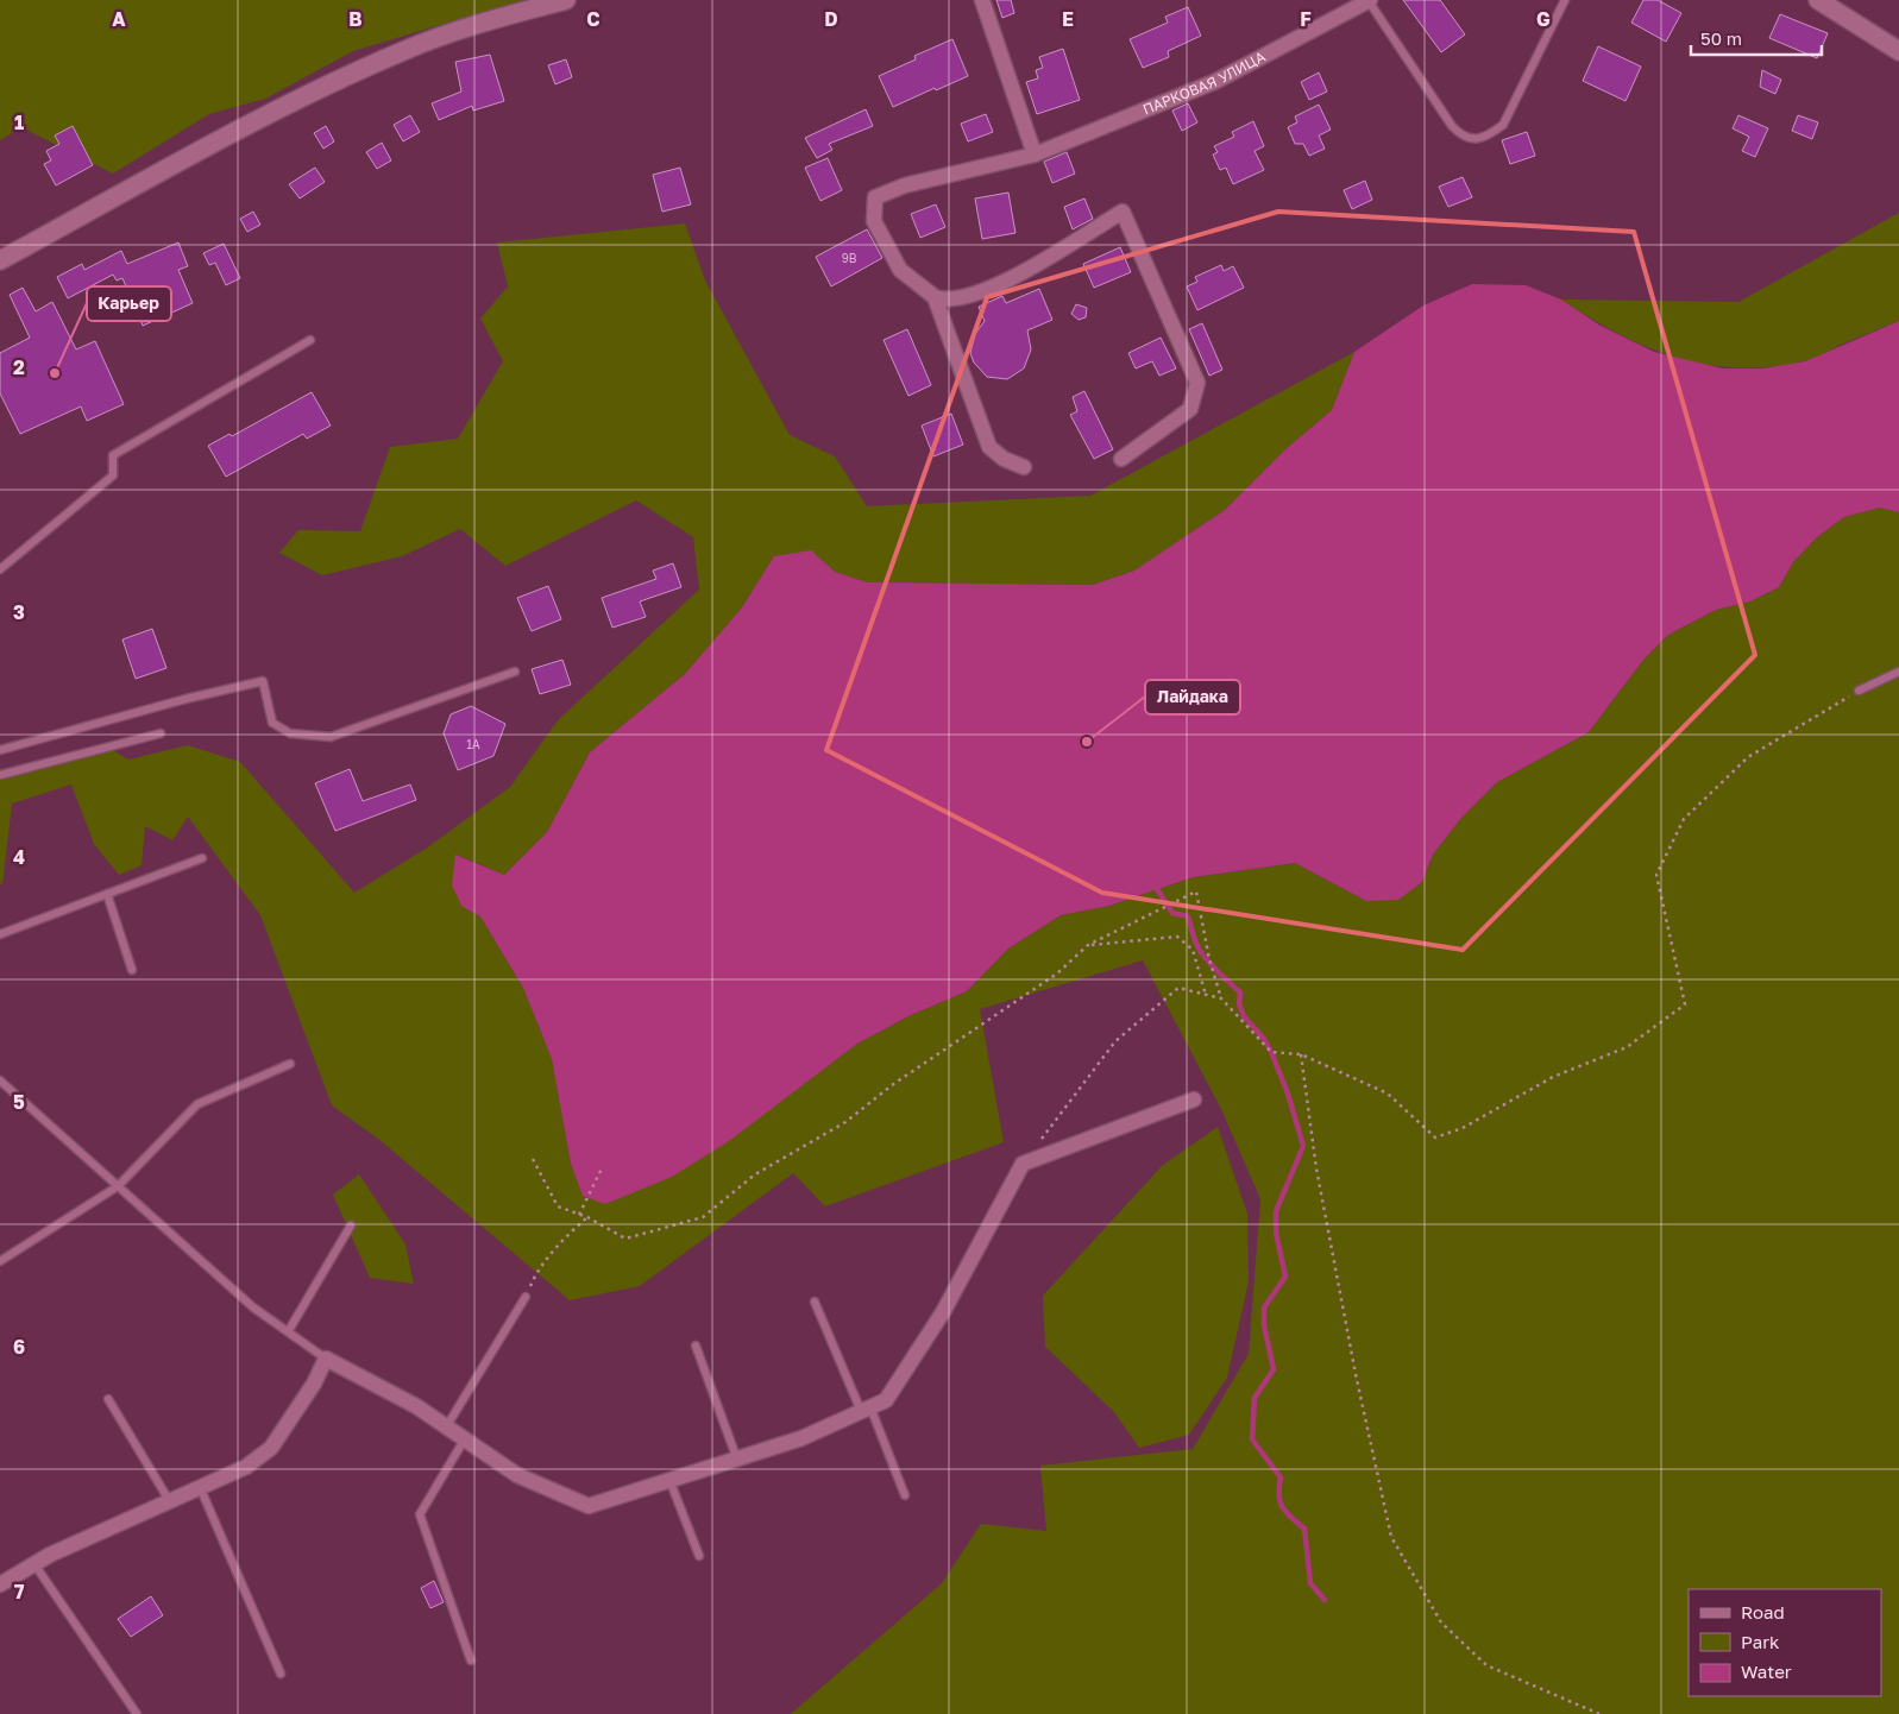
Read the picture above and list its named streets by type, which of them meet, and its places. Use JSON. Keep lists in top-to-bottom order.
{
  "streets": {
    "street": ["ПАРКОВАЯ УЛИЦА"]
  },
  "places": ["Карьер", "Лайдака"],
  "house_numbers": ["9В", "1А"],
  "legend": ["Road", "Park", "Water"],
  "scale_bar": "50 m",
  "grid": {
    "columns": [
      "A",
      "B",
      "C",
      "D",
      "E",
      "F",
      "G"
    ],
    "rows": [
      "1",
      "2",
      "3",
      "4",
      "5",
      "6",
      "7"
    ]
  }
}
